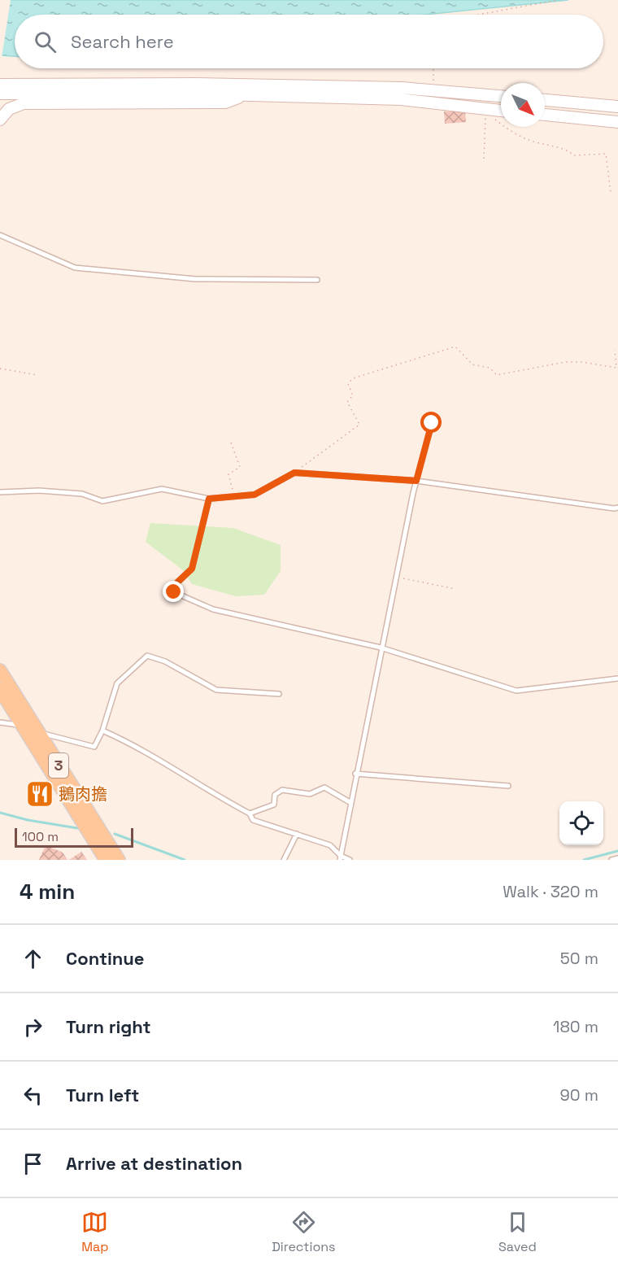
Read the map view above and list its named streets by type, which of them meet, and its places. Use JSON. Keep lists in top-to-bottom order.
{
  "streets": {
    "main road": ["3"]
  },
  "places": {
    "restaurant": ["鵝肉擔"]
  },
  "scale_bar": "100 m",
  "north": "bottom right",
  "page": {
    "search": "Search here",
    "scale": "100 m",
    "heading": ["4 min", "Walk · 320 m"],
    "list": [
      ["Continue", "50 m"],
      ["Turn right", "180 m"],
      ["Turn left", "90 m"],
      "Arrive at destination"
    ],
    "nav": ["Map", "Directions", "Saved"]
  }
}
